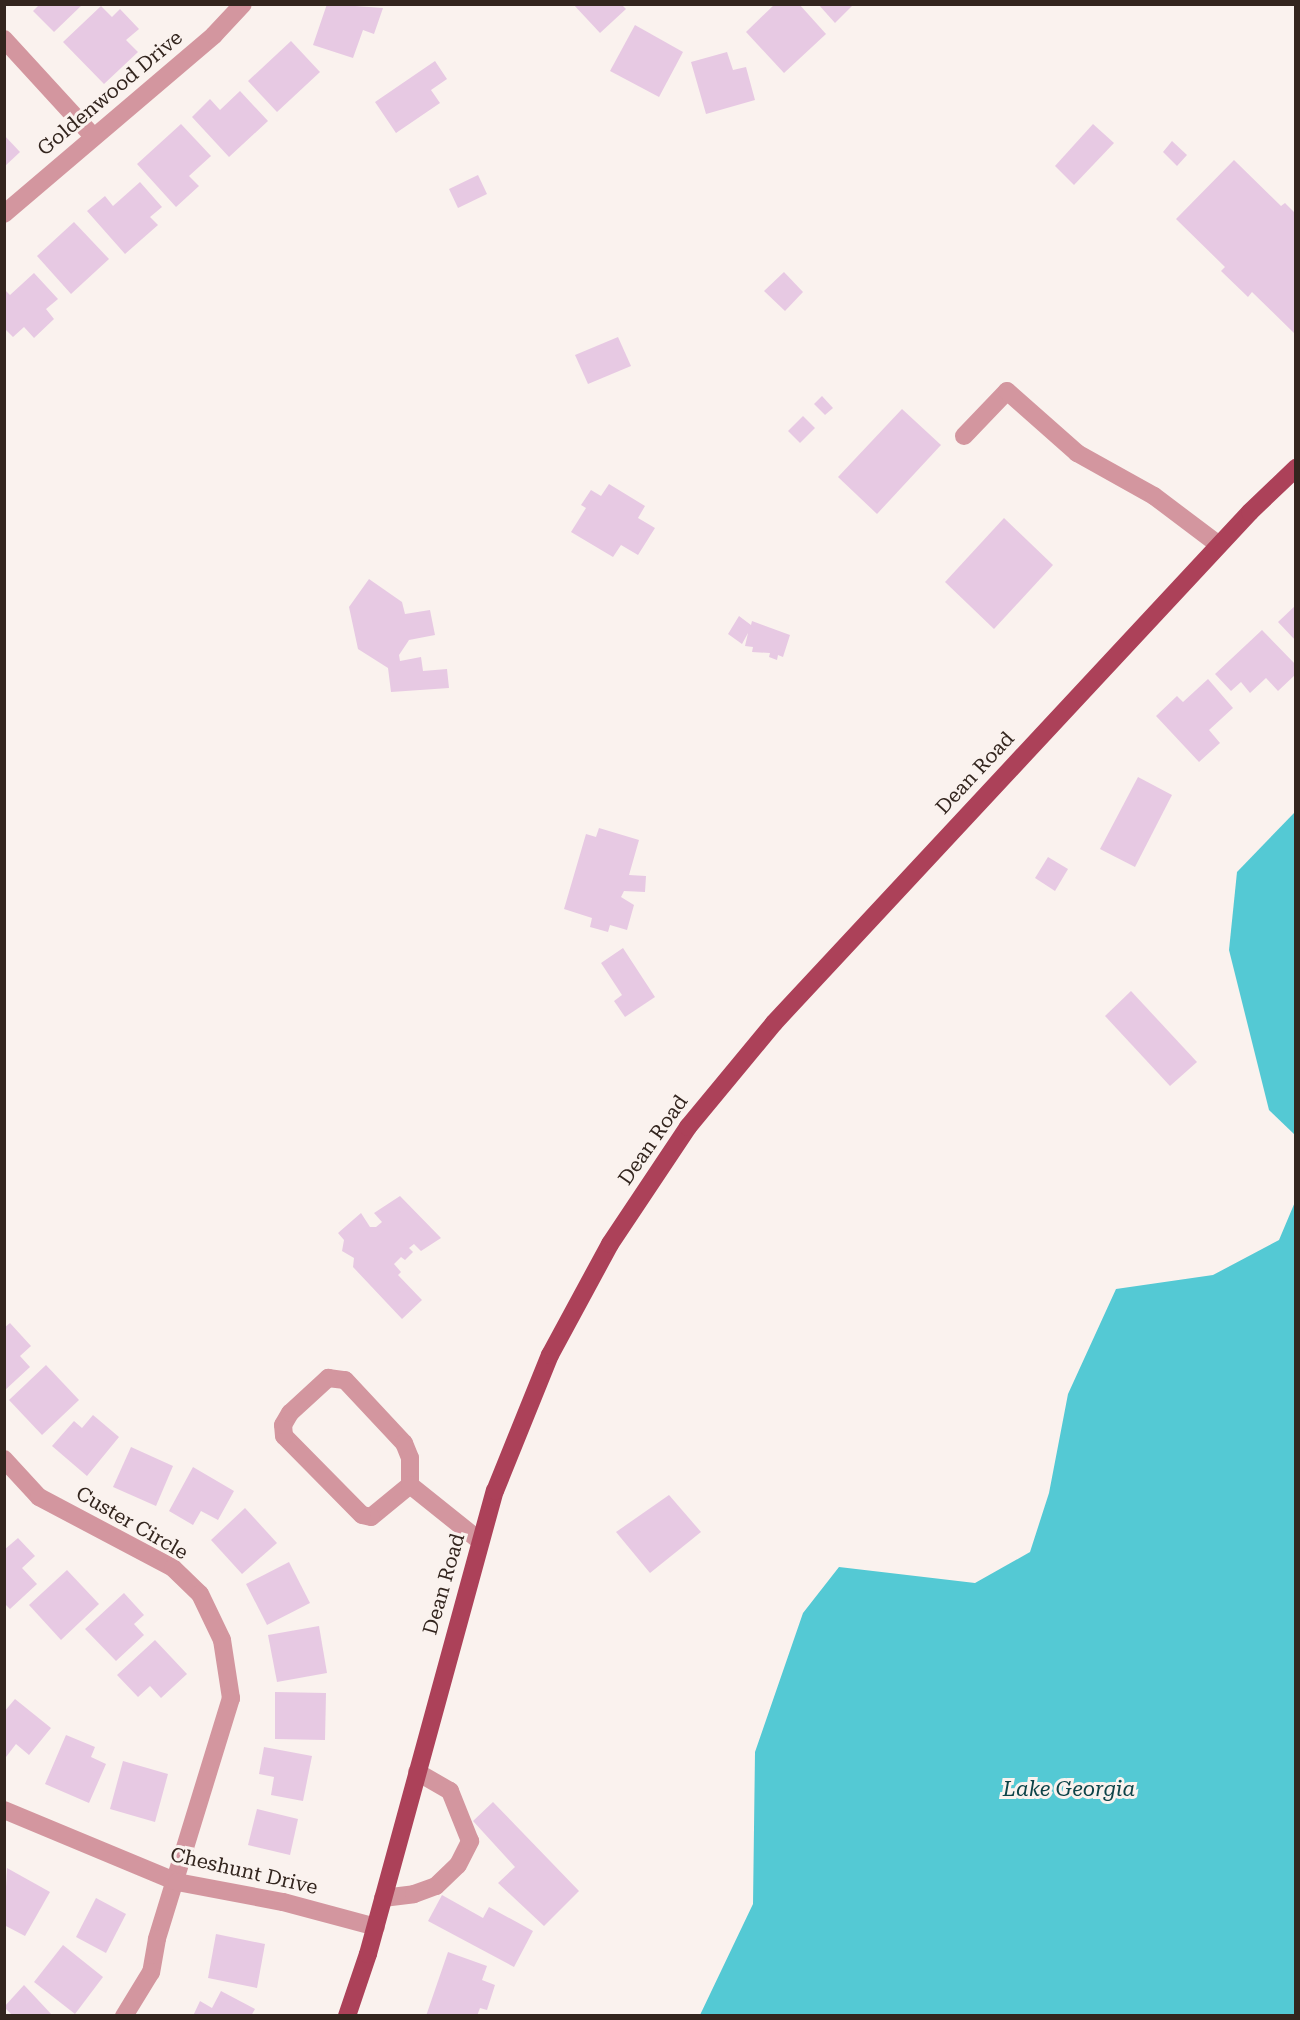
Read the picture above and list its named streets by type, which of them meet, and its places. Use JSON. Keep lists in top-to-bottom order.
{
  "streets": {
    "main road": ["Dean Road"],
    "street": ["Goldenwood Drive", "Custer Circle", "Cheshunt Drive"]
  },
  "crossings": [
    ["Dean Road", "Cheshunt Drive"],
    ["Custer Circle", "Cheshunt Drive"]
  ],
  "water": ["Lake Georgia"]
}
